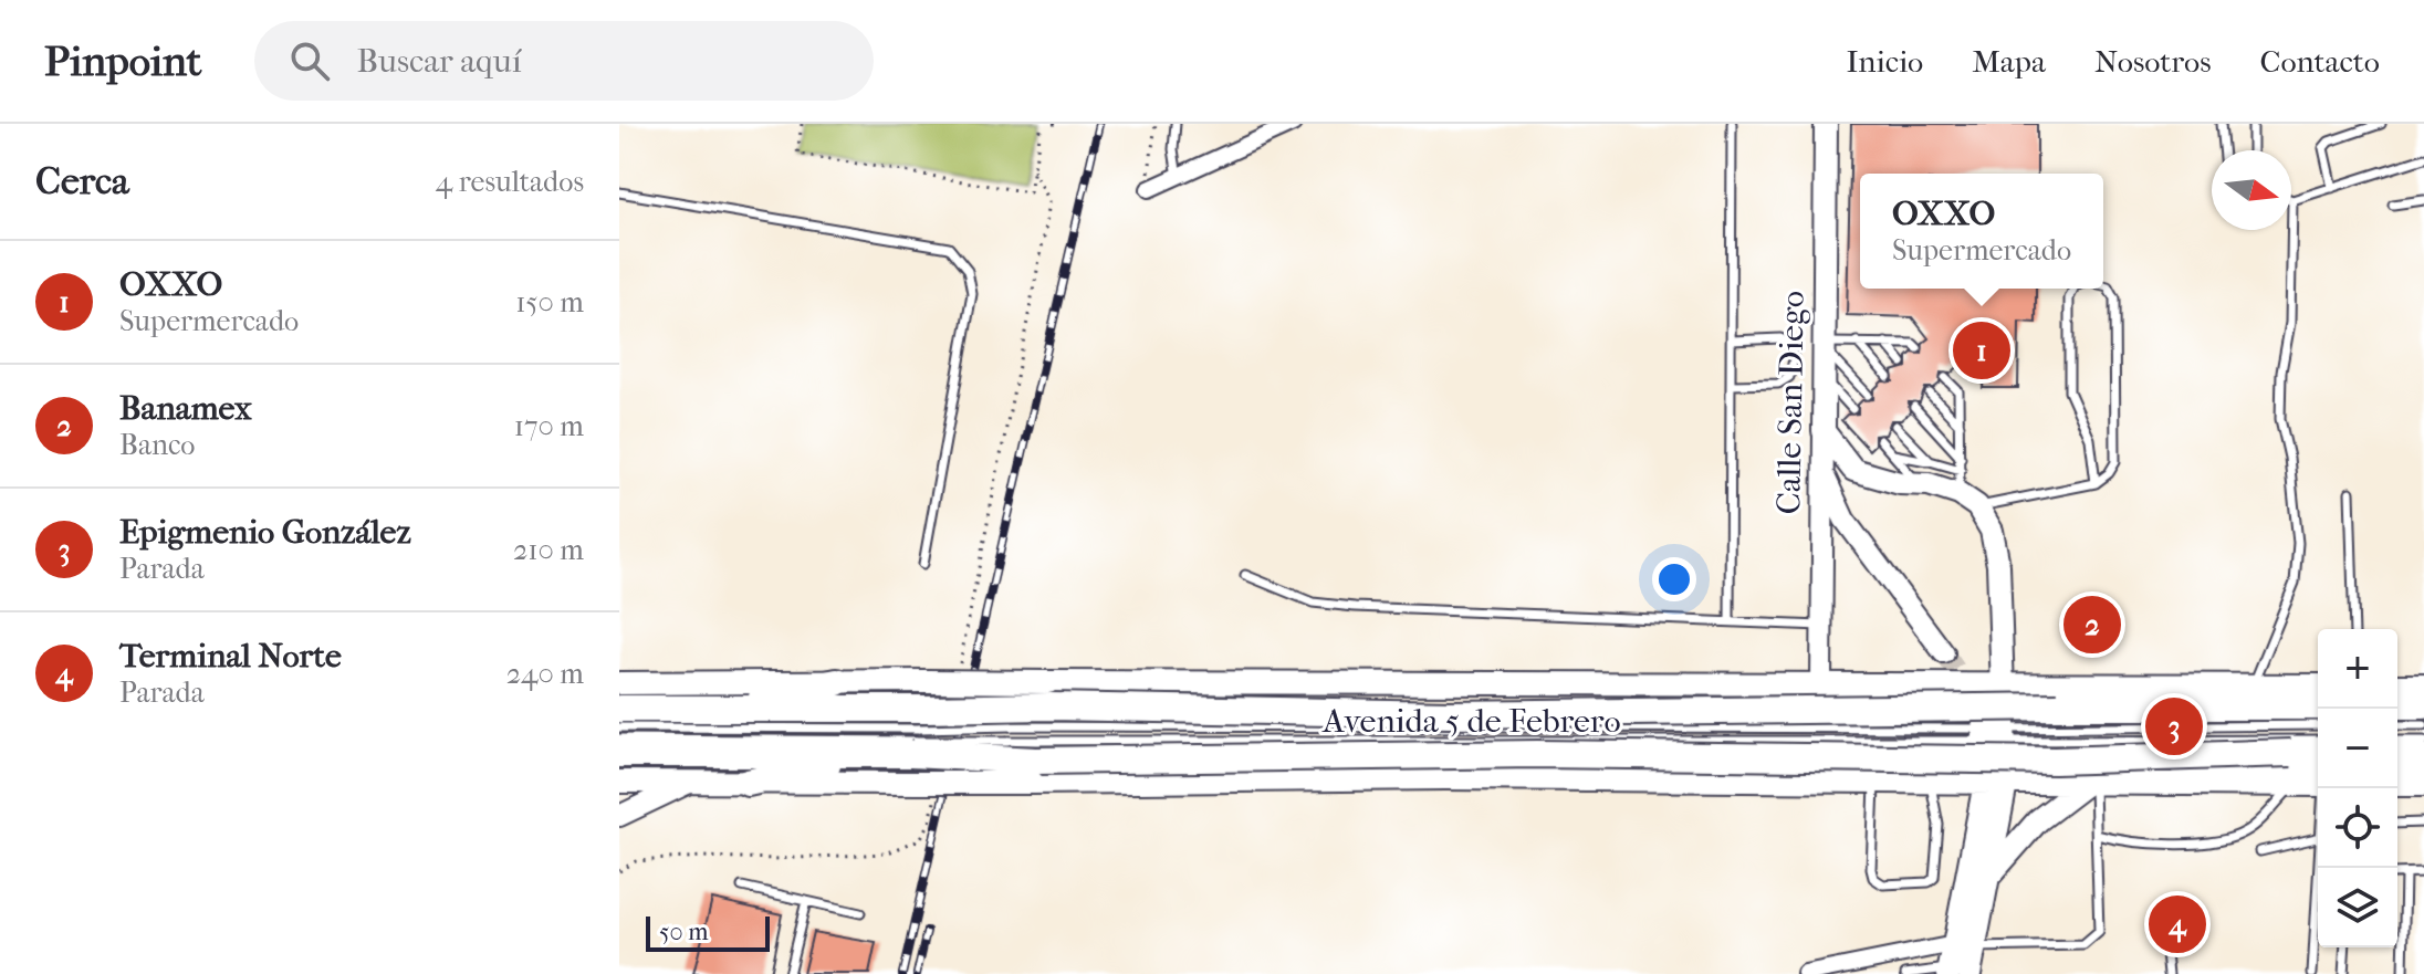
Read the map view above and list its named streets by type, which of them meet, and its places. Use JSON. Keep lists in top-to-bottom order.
{
  "streets": {
    "highway": ["Avenida 5 de Febrero"],
    "main road": ["Calle San Diego"]
  },
  "crossings": [
    ["Calle San Diego", "Avenida 5 de Febrero"]
  ],
  "scale_bar": "50 m",
  "north": "right",
  "page": {
    "header": "Pinpoint",
    "search": "Buscar aquí",
    "nav": [
      "Inicio",
      "Mapa",
      "Nosotros",
      "Contacto"
    ],
    "heading": ["Cerca", "4 resultados"],
    "popup": ["OXXO", "Supermercado"],
    "list": [
      {
        "mark": "1",
        "name": "OXXO",
        "note": "Supermercado",
        "value": "150 m"
      },
      {
        "mark": "2",
        "name": "Banamex",
        "note": "Banco",
        "value": "170 m"
      },
      {
        "mark": "3",
        "name": "Epigmenio González",
        "note": "Parada",
        "value": "210 m"
      },
      {
        "mark": "4",
        "name": "Terminal Norte",
        "note": "Parada",
        "value": "240 m"
      }
    ],
    "pins": [
      "1",
      "2",
      "3",
      "4"
    ],
    "map_buttons": ["+", "−"],
    "scale": "50 m"
  }
}
